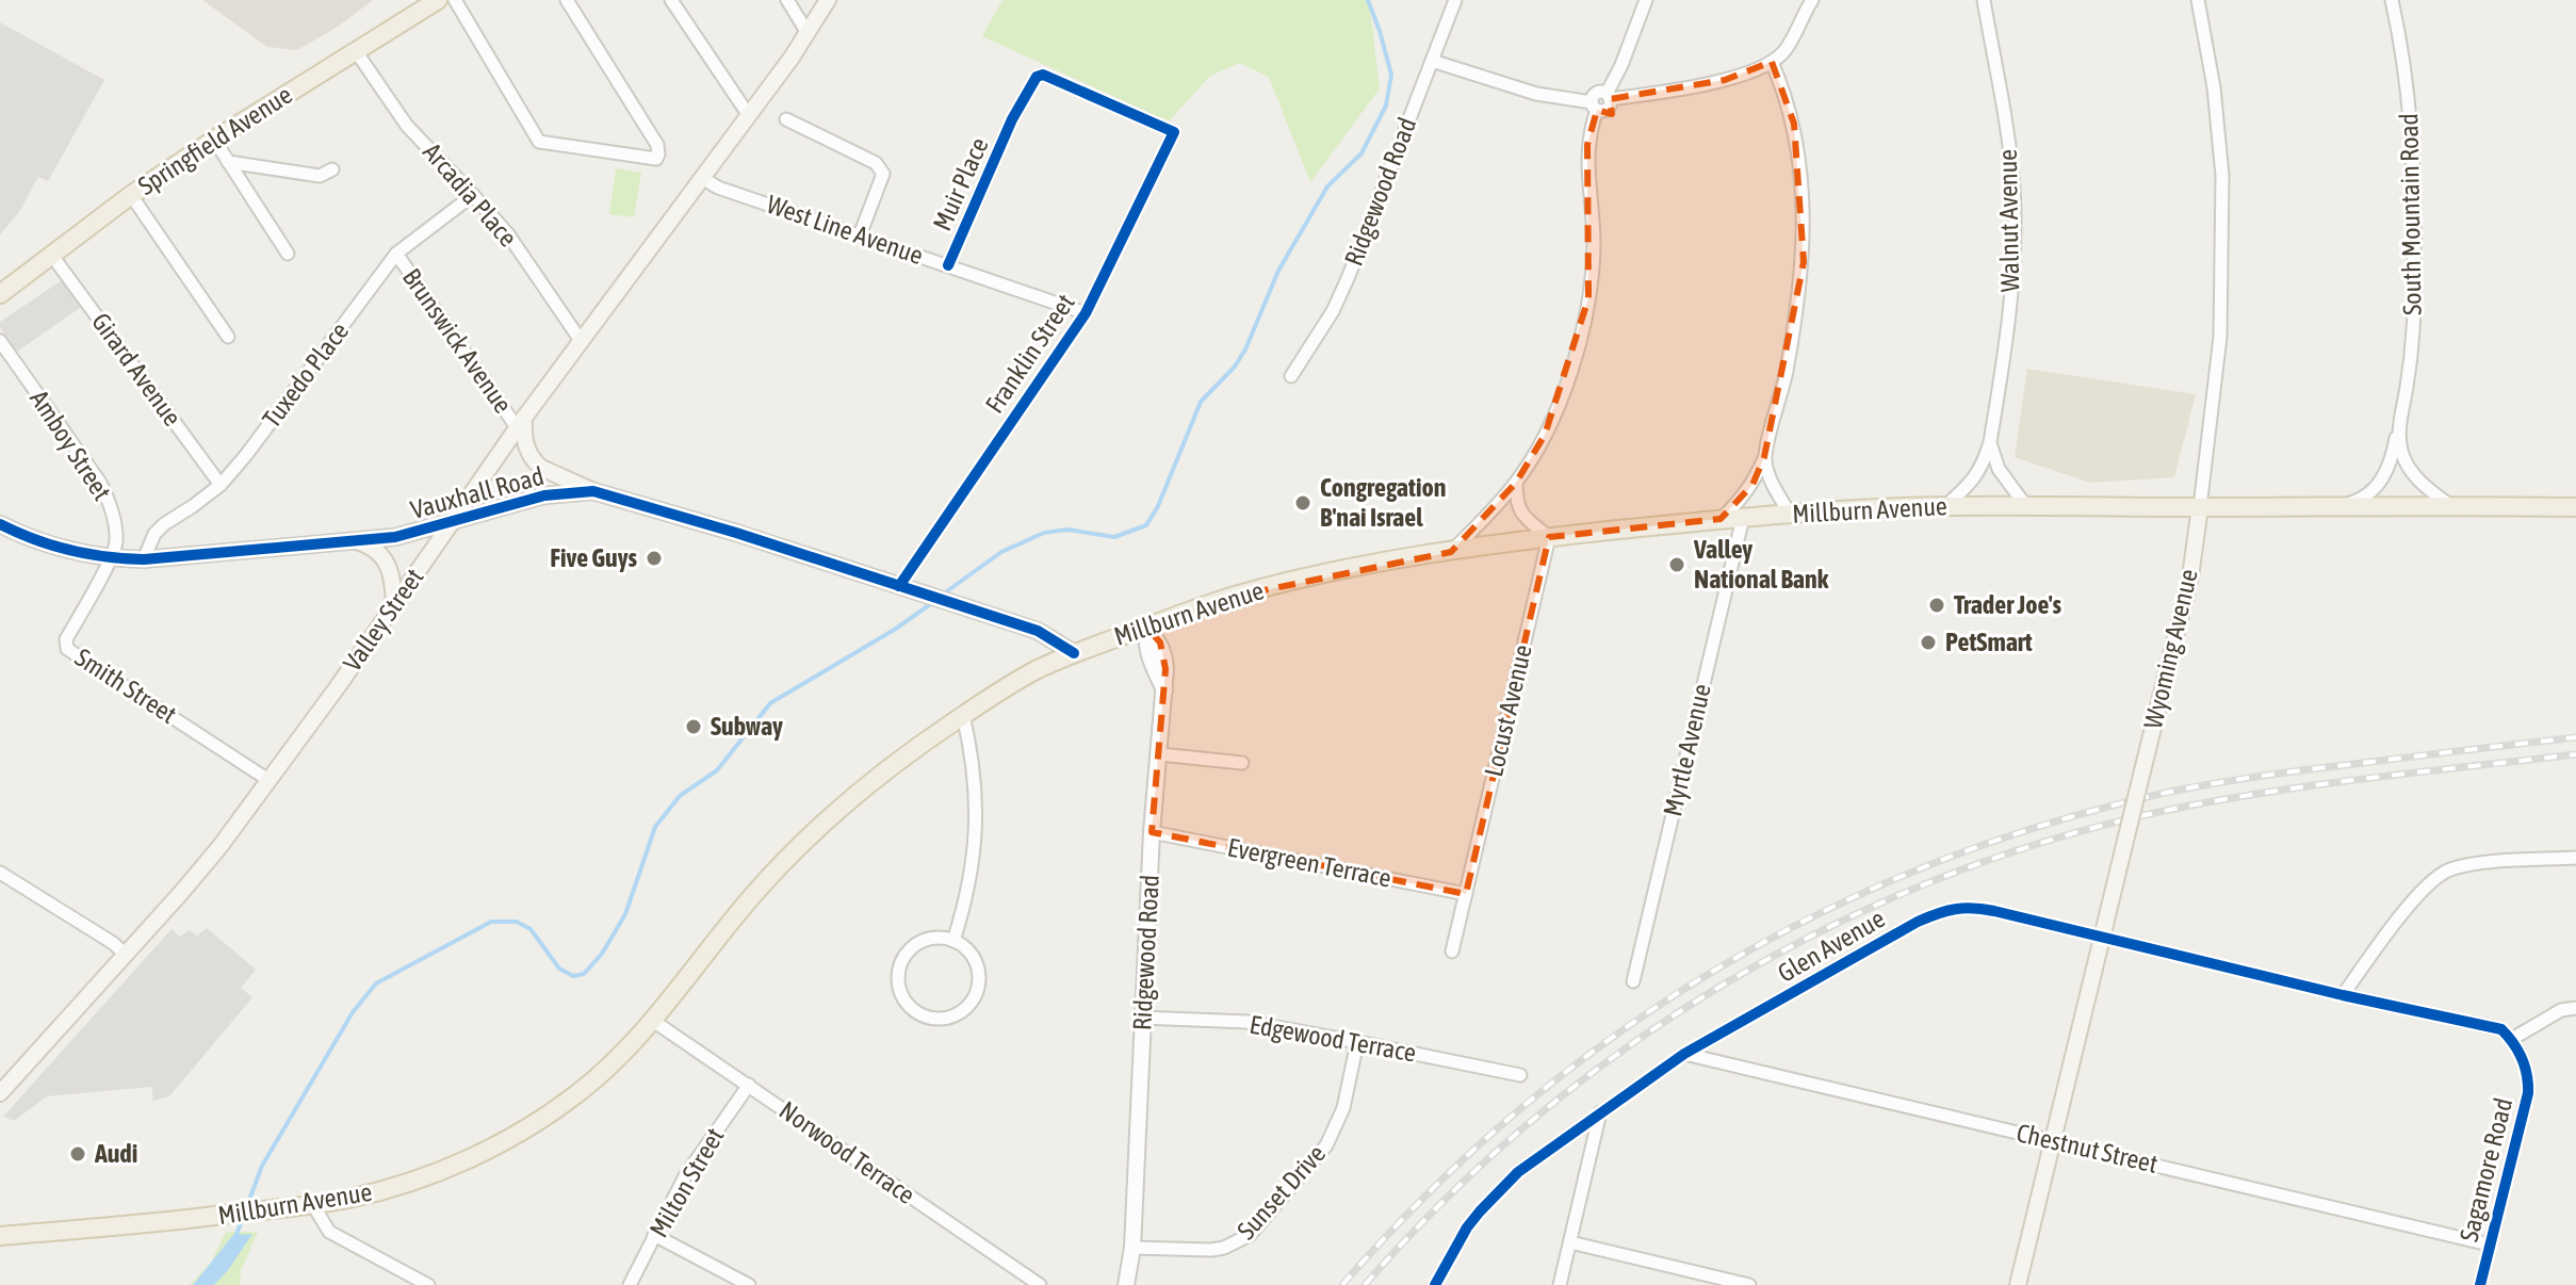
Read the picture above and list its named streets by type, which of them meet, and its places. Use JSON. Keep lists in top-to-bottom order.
{
  "streets": {
    "main road": [
      "Springfield Avenue",
      "Millburn Avenue",
      "Valley Street",
      "Wyoming Avenue"
    ],
    "street": [
      "Muir Place",
      "Ridgewood Road",
      "Arcadia Place",
      "South Mountain Road",
      "Walnut Avenue",
      "West Line Avenue",
      "Brunswick Avenue",
      "Franklin Street",
      "Girard Avenue",
      "Tuxedo Place",
      "Amboy Street",
      "Vauxhall Road",
      "Smith Street",
      "Locust Avenue",
      "Myrtle Avenue",
      "Evergreen Terrace",
      "Glen Avenue",
      "Edgewood Terrace",
      "Chestnut Street",
      "Norwood Terrace",
      "Sagamore Road",
      "Milton Street",
      "Sunset Drive"
    ]
  },
  "crossings": [
    ["Springfield Avenue", "Arcadia Place"],
    ["Springfield Avenue", "Girard Avenue"],
    ["Muir Place", "West Line Avenue"],
    ["Muir Place", "Franklin Street"],
    ["Ridgewood Road", "Millburn Avenue"],
    ["Ridgewood Road", "Evergreen Terrace"],
    ["Ridgewood Road", "Edgewood Terrace"],
    ["Ridgewood Road", "Sunset Drive"],
    ["Arcadia Place", "Tuxedo Place"],
    ["Arcadia Place", "Valley Street"],
    ["South Mountain Road", "Millburn Avenue"],
    ["Walnut Avenue", "Millburn Avenue"],
    ["West Line Avenue", "Franklin Street"],
    ["West Line Avenue", "Valley Street"],
    ["Brunswick Avenue", "Tuxedo Place"],
    ["Brunswick Avenue", "Valley Street"],
    ["Franklin Street", "Vauxhall Road"],
    ["Girard Avenue", "Tuxedo Place"],
    ["Tuxedo Place", "Vauxhall Road"],
    ["Amboy Street", "Vauxhall Road"],
    ["Amboy Street", "Smith Street"],
    ["Vauxhall Road", "Millburn Avenue"],
    ["Vauxhall Road", "Valley Street"],
    ["Vauxhall Road", "Smith Street"],
    ["Millburn Avenue", "Wyoming Avenue"],
    ["Millburn Avenue", "Locust Avenue"],
    ["Millburn Avenue", "Myrtle Avenue"],
    ["Millburn Avenue", "Norwood Terrace"],
    ["Valley Street", "Smith Street"],
    ["Wyoming Avenue", "Glen Avenue"],
    ["Wyoming Avenue", "Chestnut Street"],
    ["Locust Avenue", "Evergreen Terrace"],
    ["Glen Avenue", "Chestnut Street"],
    ["Edgewood Terrace", "Sunset Drive"],
    ["Chestnut Street", "Sagamore Road"],
    ["Norwood Terrace", "Milton Street"]
  ],
  "places": [
    "Congregation B'nai Israel",
    "Five Guys",
    "Valley National Bank",
    "Trader Joe's",
    "PetSmart",
    "Subway",
    "Audi"
  ]
}
